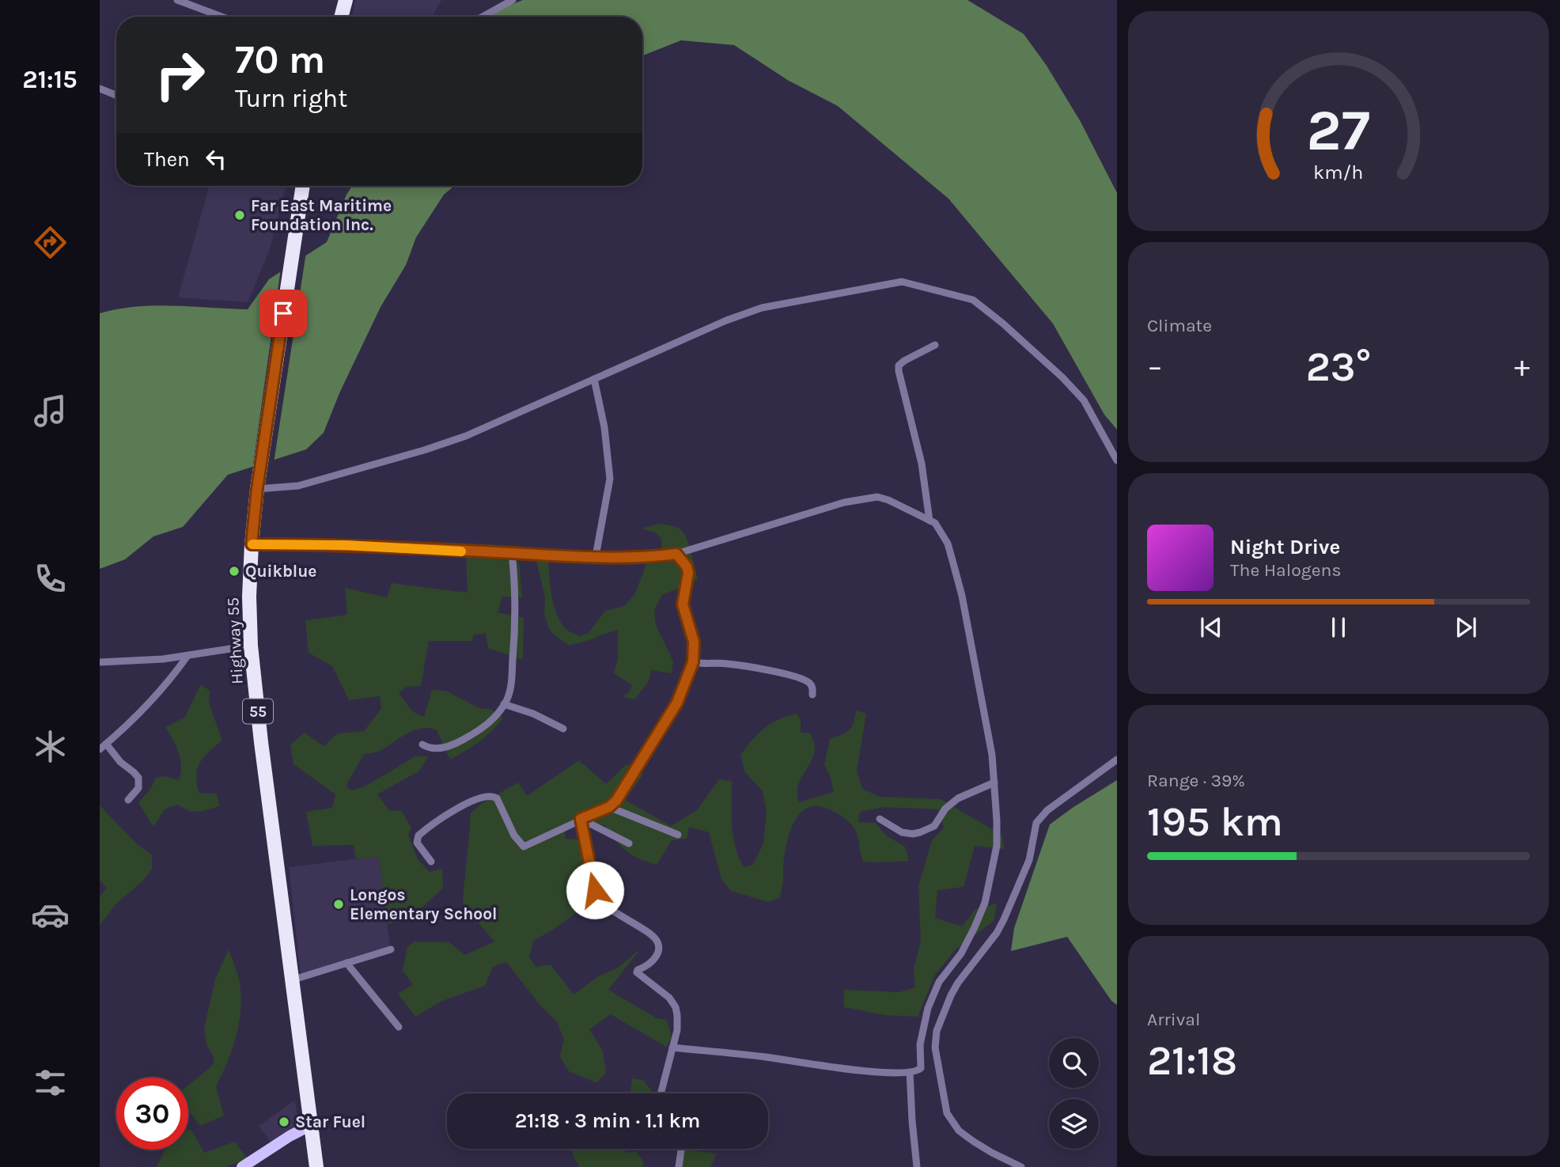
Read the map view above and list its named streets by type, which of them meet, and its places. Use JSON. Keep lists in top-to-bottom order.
{
  "streets": {
    "highway": ["Highway 55", "55"]
  },
  "places": [
    "Far East Maritime Foundation Inc.",
    "Quikblue",
    "Longos Elementary School",
    "Star Fuel"
  ],
  "page": {
    "tabs": "21:15",
    "turn": ["70 m", "Turn right"],
    "then": "Then",
    "tile": [
      "Climate",
      ["Range · 39%", "195 km"],
      ["Arrival", "21:18"]
    ],
    "heat": ["−", "23°", "+"],
    "song": ["Night Drive", "The Halogens"],
    "limit": "30",
    "trip": "21:18 · 3 min · 1.1 km",
    "gauge": ["27", "km/h"]
  }
}
